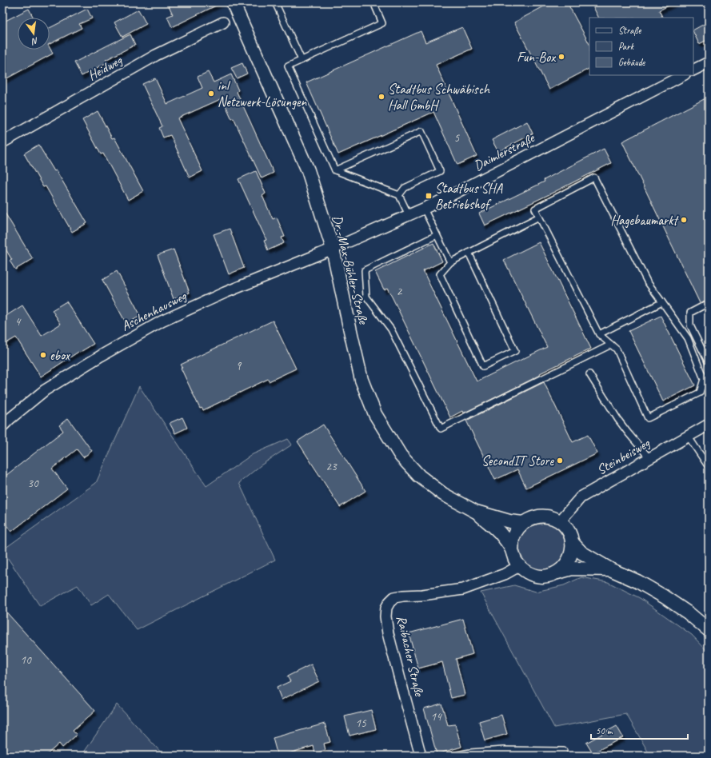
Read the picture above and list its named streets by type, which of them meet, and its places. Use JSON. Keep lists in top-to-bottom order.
{
  "streets": {
    "street": [
      "Heidweg",
      "Daimlerstraße",
      "Dr.-Max-Bühler-Straße",
      "Aschenhausweg",
      "Steinbeisweg",
      "Raibacher Straße"
    ]
  },
  "crossings": [
    ["Daimlerstraße", "Dr.-Max-Bühler-Straße"],
    ["Daimlerstraße", "Aschenhausweg"],
    ["Dr.-Max-Bühler-Straße", "Aschenhausweg"],
    ["Dr.-Max-Bühler-Straße", "Steinbeisweg"],
    ["Dr.-Max-Bühler-Straße", "Raibacher Straße"],
    ["Steinbeisweg", "Raibacher Straße"]
  ],
  "places": {
    "other": [
      "Fun-Box",
      "inl Netzwerk-Lösungen",
      "Stadtbus Schwäbisch Hall GmbH",
      "Hagebaumarkt",
      "ebox",
      "SecondIT Store"
    ],
    "transit": ["Stadtbus SHA Betriebshof"]
  },
  "house_numbers": [
    "5",
    "2",
    "4",
    "9",
    "23",
    "30",
    "10",
    "14",
    "15"
  ],
  "legend": ["Straße", "Park", "Gebäude"],
  "scale_bar": "50 m",
  "north": "bottom"
}
